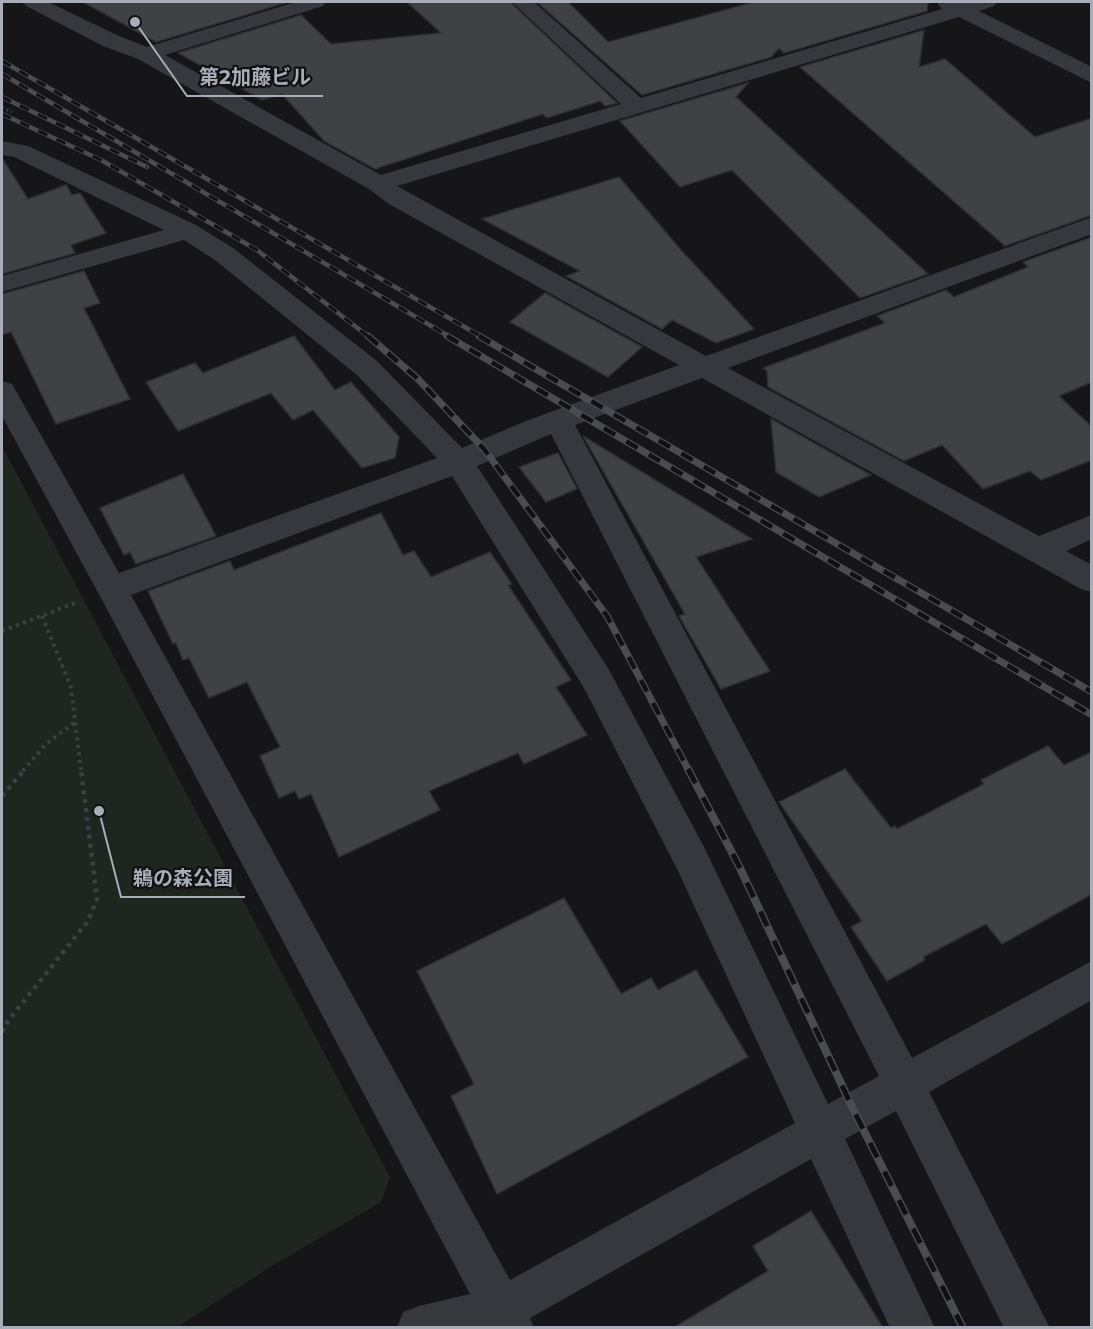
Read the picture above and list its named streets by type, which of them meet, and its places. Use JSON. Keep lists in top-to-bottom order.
{
  "places": ["第2加藤ビル", "鵜の森公園"]
}
